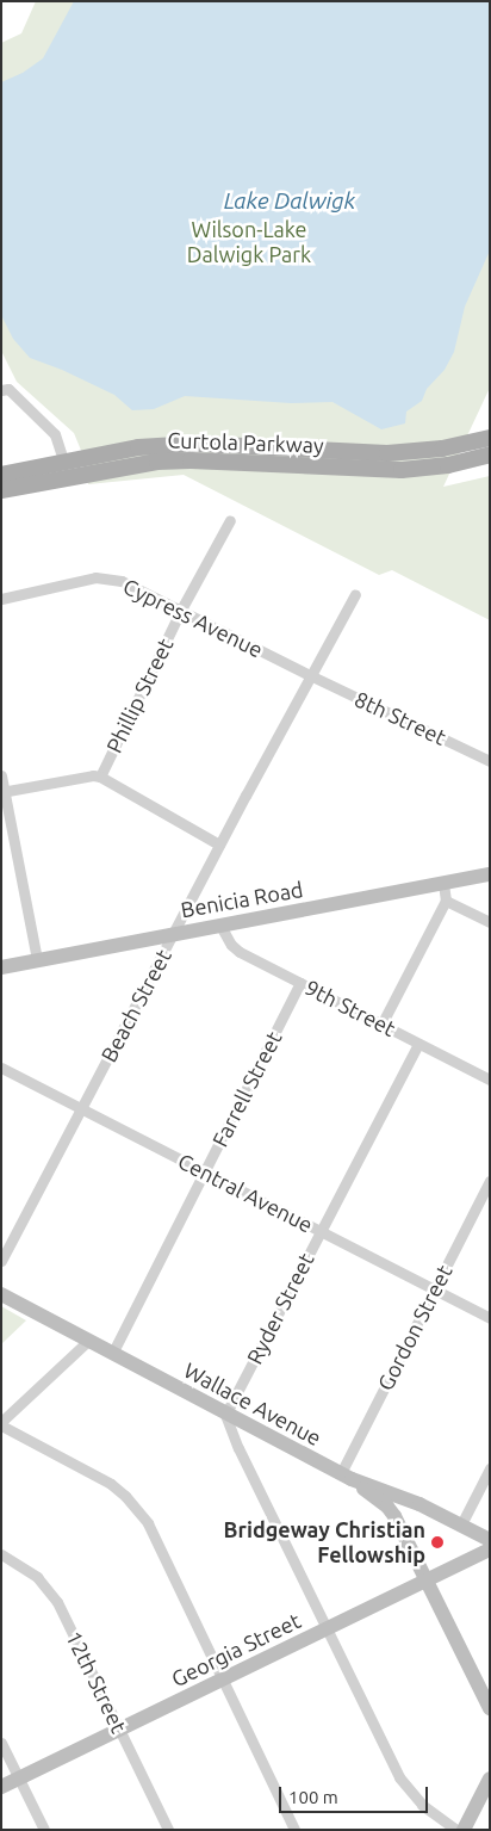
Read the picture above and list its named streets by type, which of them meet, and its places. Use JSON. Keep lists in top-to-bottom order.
{
  "streets": {
    "main road": [
      "Curtola Parkway",
      "Benicia Road",
      "Wallace Avenue",
      "Georgia Street"
    ],
    "street": [
      "Cypress Avenue",
      "Phillip Street",
      "8th Street",
      "Beach Street",
      "9th Street",
      "Farrell Street",
      "Central Avenue",
      "Ryder Street",
      "Gordon Street",
      "12th Street"
    ]
  },
  "crossings": [
    ["Cypress Avenue", "Phillip Street"],
    ["Cypress Avenue", "8th Street"],
    ["Cypress Avenue", "Beach Street"],
    ["8th Street", "Beach Street"],
    ["Benicia Road", "Beach Street"],
    ["Benicia Road", "9th Street"],
    ["Beach Street", "Central Avenue"],
    ["9th Street", "Farrell Street"],
    ["9th Street", "Ryder Street"],
    ["Farrell Street", "Central Avenue"],
    ["Farrell Street", "Wallace Avenue"],
    ["Central Avenue", "Ryder Street"],
    ["Central Avenue", "Gordon Street"],
    ["Ryder Street", "Wallace Avenue"],
    ["Gordon Street", "Wallace Avenue"],
    ["Georgia Street", "12th Street"]
  ],
  "water": ["Lake Dalwigk"],
  "parks": ["Wilson-Lake Dalwigk Park"],
  "places": ["Bridgeway Christian Fellowship"],
  "scale_bar": "100 m"
}
